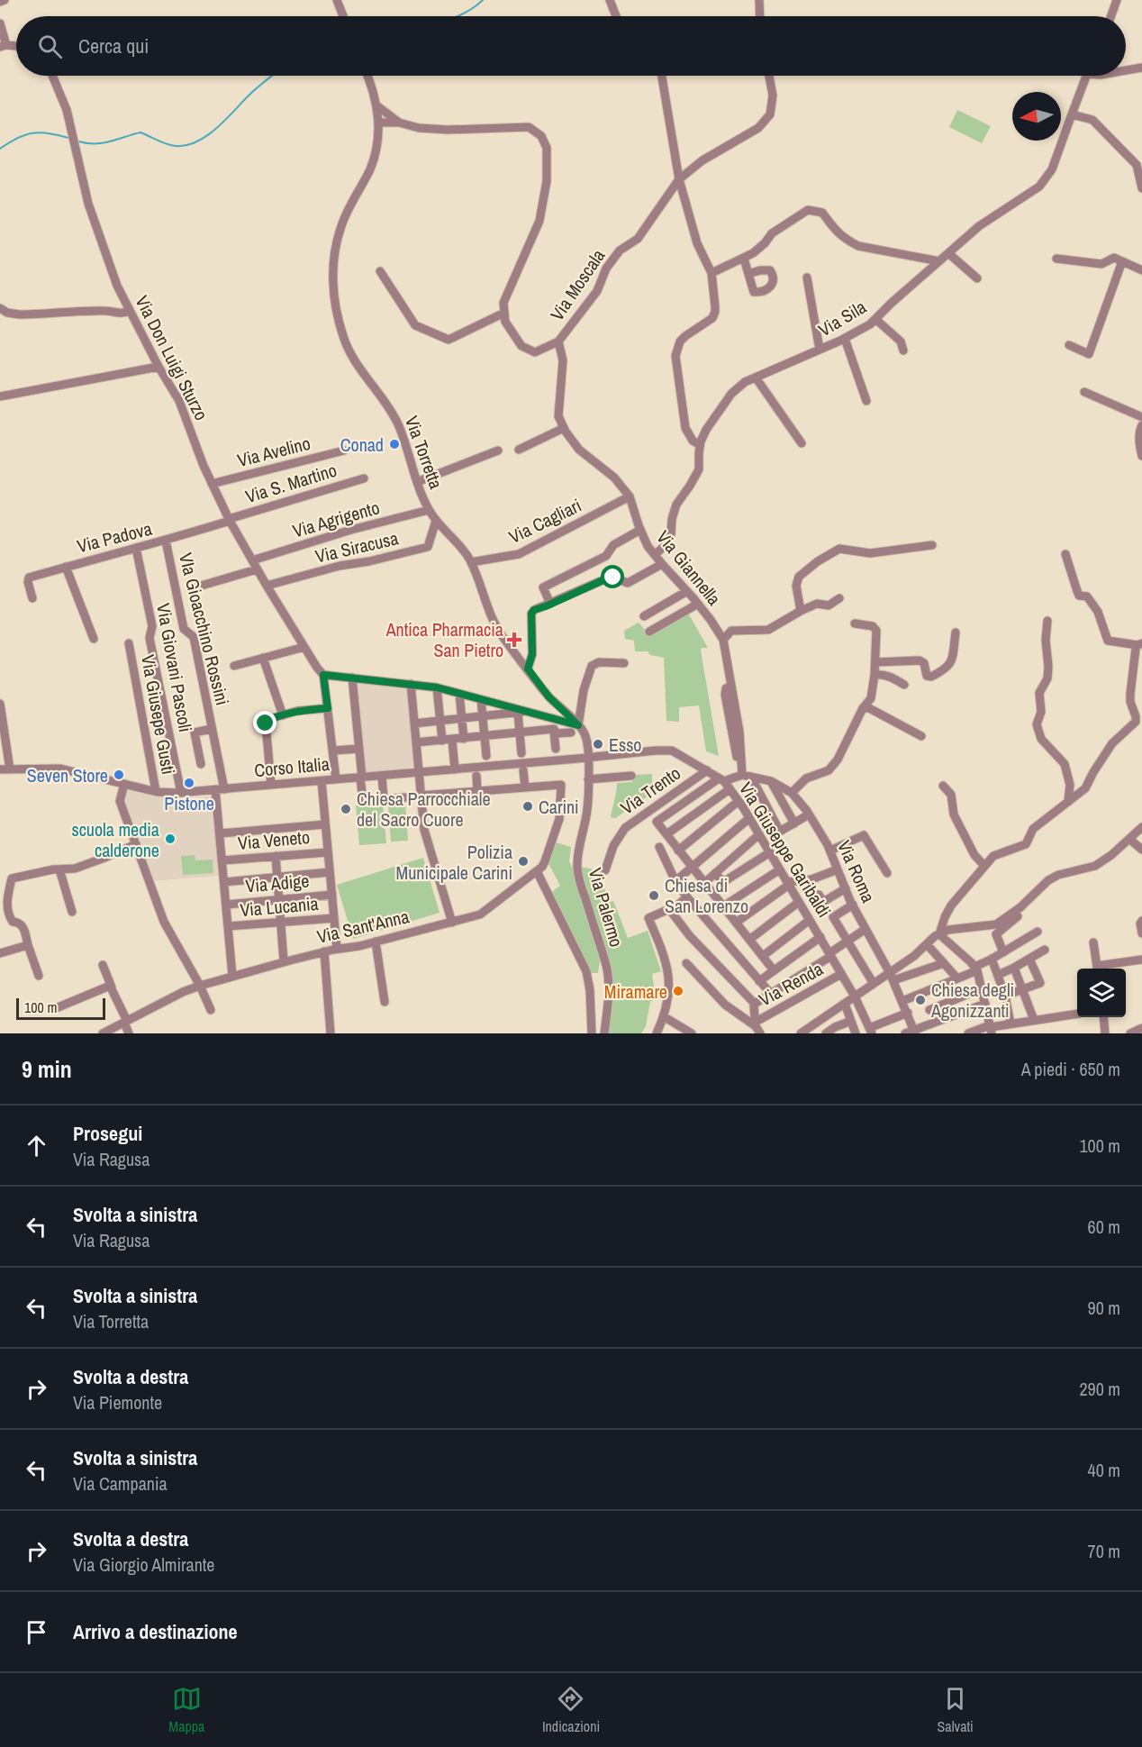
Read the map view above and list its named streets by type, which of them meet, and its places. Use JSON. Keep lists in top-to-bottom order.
{
  "streets": {
    "street": [
      "Via Moscala",
      "Via Sila",
      "Via Don Luigi Sturzo",
      "Via Avelino",
      "Via Torretta",
      "Via S. Martino",
      "Via Agrigento",
      "Via Cagliari",
      "Via Padova",
      "Via Siracusa",
      "Via Giannella",
      "VIa Gioacchino Rossini",
      "Via Giovani Pascoli",
      "Via Giusepe Gusti",
      "Corso Italia",
      "Via Trento",
      "Via Veneto",
      "Via Giuseppe Garibaldi",
      "Via Roma",
      "Via Adige",
      "Via Lucania",
      "Via Palermo",
      "Via Sant'Anna",
      "Via Renda"
    ]
  },
  "crossings": [
    ["Via Moscala", "Via Giannella"],
    ["Via Sila", "Via Giannella"],
    ["Via Don Luigi Sturzo", "Via Avelino"],
    ["Via Don Luigi Sturzo", "Via S. Martino"],
    ["Via Don Luigi Sturzo", "Via Agrigento"],
    ["Via Don Luigi Sturzo", "Via Padova"],
    ["Via Don Luigi Sturzo", "Via Siracusa"],
    ["Via Torretta", "Via Agrigento"],
    ["Via Torretta", "Via Cagliari"],
    ["Via Torretta", "Via Siracusa"],
    ["Via Torretta", "Corso Italia"],
    ["Via Torretta", "Via Giuseppe Garibaldi"],
    ["Via Torretta", "Via Palermo"],
    ["Via S. Martino", "Via Padova"],
    ["Via Cagliari", "Via Giannella"],
    ["Via Padova", "VIa Gioacchino Rossini"],
    ["Via Padova", "Via Giovani Pascoli"],
    ["Via Giannella", "Via Roma"],
    ["VIa Gioacchino Rossini", "Corso Italia"],
    ["VIa Gioacchino Rossini", "Via Veneto"],
    ["VIa Gioacchino Rossini", "Via Adige"],
    ["VIa Gioacchino Rossini", "Via Lucania"],
    ["VIa Gioacchino Rossini", "Via Sant'Anna"],
    ["Via Giovani Pascoli", "Corso Italia"],
    ["Via Giusepe Gusti", "Corso Italia"],
    ["Corso Italia", "Via Giuseppe Garibaldi"],
    ["Corso Italia", "Via Palermo"],
    ["Via Trento", "Via Giuseppe Garibaldi"],
    ["Via Giuseppe Garibaldi", "Via Palermo"],
    ["Via Giuseppe Garibaldi", "Via Renda"]
  ],
  "places": {
    "other": [
      "Conad",
      "Esso",
      "Seven Store",
      "Pistone",
      "Carini",
      "Chiesa Parrocchiale del Sacro Cuore",
      "scuola media calderone",
      "Polizia Municipale Carini",
      "Chiesa di San Lorenzo",
      "Miramare",
      "Chiesa degli Agonizzanti"
    ],
    "health": ["Antica Pharmacia San Pietro"]
  },
  "scale_bar": "100 m",
  "north": "left",
  "page": {
    "search": "Cerca qui",
    "scale": "100 m",
    "heading": ["9 min", "A piedi · 650 m"],
    "list": [
      ["Prosegui", "Via Ragusa", "100 m"],
      ["Svolta a sinistra", "Via Ragusa", "60 m"],
      ["Svolta a sinistra", "Via Torretta", "90 m"],
      ["Svolta a destra", "Via Piemonte", "290 m"],
      ["Svolta a sinistra", "Via Campania", "40 m"],
      ["Svolta a destra", "Via Giorgio Almirante", "70 m"],
      "Arrivo a destinazione"
    ],
    "nav": ["Mappa", "Indicazioni", "Salvati"]
  }
}
